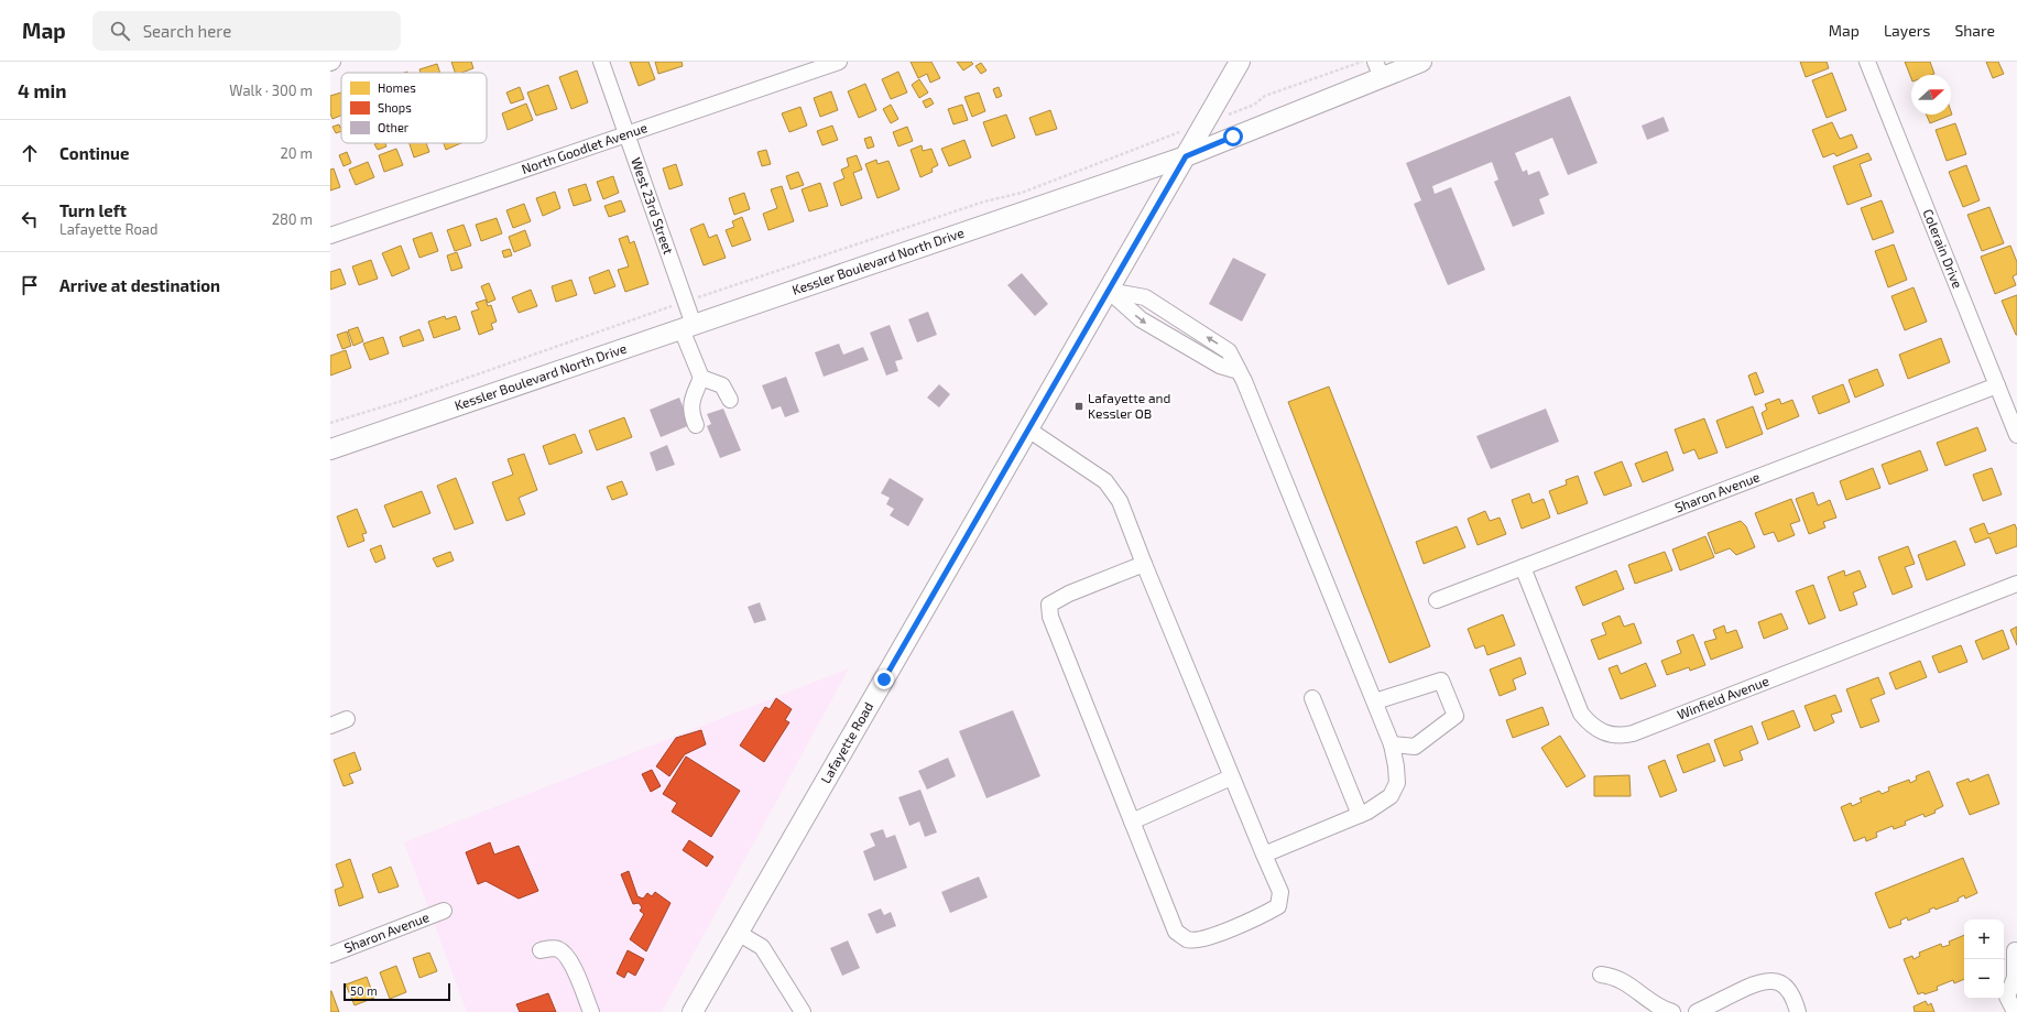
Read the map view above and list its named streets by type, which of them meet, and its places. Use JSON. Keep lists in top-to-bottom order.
{
  "streets": {
    "main road": ["Kessler Boulevard North Drive", "Lafayette Road"],
    "street": [
      "North Goodlet Avenue",
      "West 23rd Street",
      "Colerain Drive",
      "Sharon Avenue",
      "Winfield Avenue"
    ]
  },
  "crossings": [
    ["North Goodlet Avenue", "West 23rd Street"],
    ["West 23rd Street", "Kessler Boulevard North Drive"],
    ["Colerain Drive", "Sharon Avenue"],
    ["Kessler Boulevard North Drive", "Lafayette Road"],
    ["Sharon Avenue", "Winfield Avenue"]
  ],
  "places": {
    "transit": ["Lafayette and Kessler OB"]
  },
  "legend": ["Homes", "Shops", "Other"],
  "scale_bar": "50 m",
  "north": "right",
  "page": {
    "header": "Map",
    "search": "Search here",
    "nav": ["Map", "Layers", "Share"],
    "heading": ["4 min", "Walk · 300 m"],
    "list": [
      ["Continue", "20 m"],
      ["Turn left", "Lafayette Road", "280 m"],
      "Arrive at destination"
    ],
    "map_buttons": ["+", "−"],
    "scale": "50 m"
  }
}
